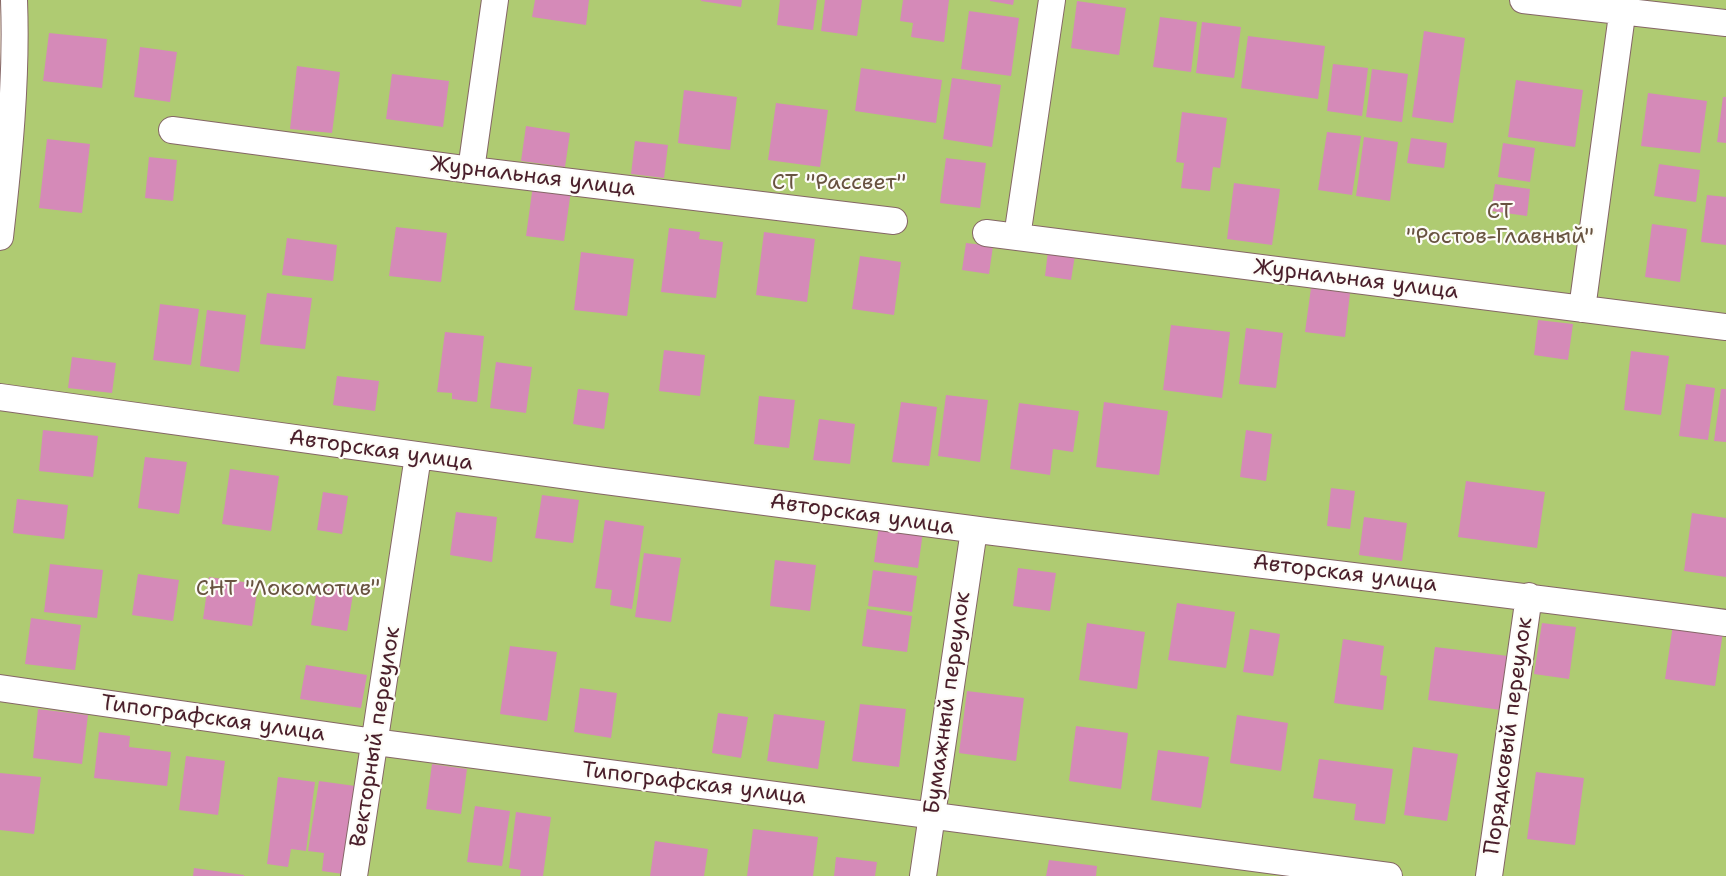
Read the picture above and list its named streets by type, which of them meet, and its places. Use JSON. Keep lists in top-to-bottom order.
{
  "streets": {
    "street": [
      "Журнальная улица",
      "Авторская улица",
      "Бумажный переулок",
      "Типографская улица",
      "Порядковый переулок",
      "Векторный переулок"
    ]
  },
  "crossings": [
    ["Авторская улица", "Бумажный переулок"],
    ["Авторская улица", "Порядковый переулок"],
    ["Авторская улица", "Векторный переулок"],
    ["Бумажный переулок", "Типографская улица"],
    ["Типографская улица", "Векторный переулок"]
  ],
  "parks": ["СТ \"Рассвет\"", "СТ \"Ростов-Главный\"", "СНТ \"Локомотив\""]
}
